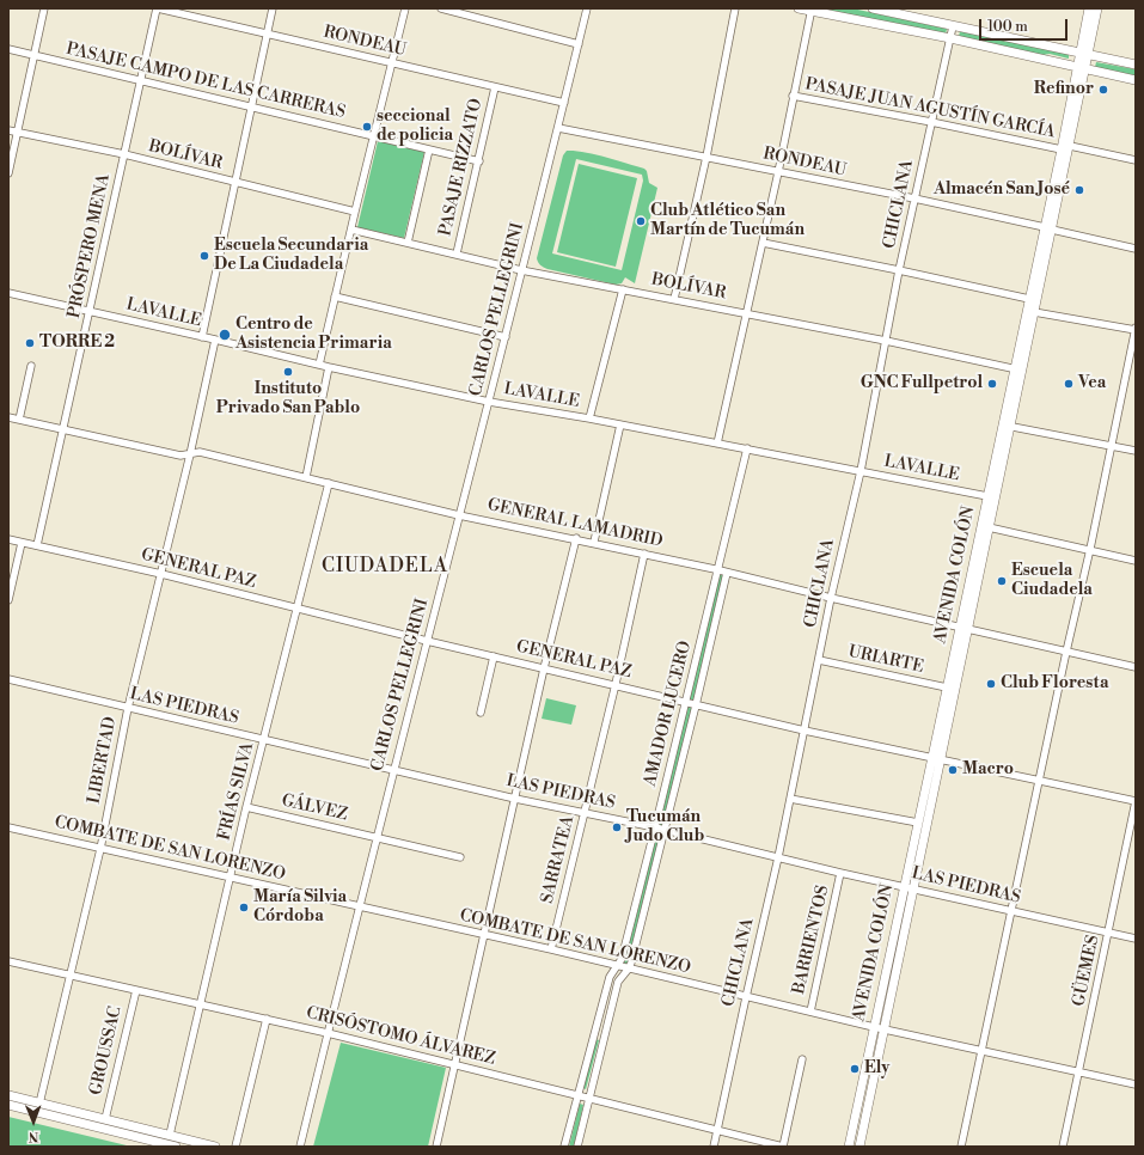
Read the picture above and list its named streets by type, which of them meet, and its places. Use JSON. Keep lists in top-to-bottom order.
{
  "streets": {
    "main road": ["AVENIDA COLÓN"],
    "street": [
      "RONDEAU",
      "PASAJE CAMPO DE LAS CARRERAS",
      "PASAJE JUAN AGUSTÍN GARCÍA",
      "BOLÍVAR",
      "PASAJE RIZZATO",
      "CHICLANA",
      "PRÓSPERO MENA",
      "CARLOS PELLEGRINI",
      "LAVALLE",
      "GENERAL LAMADRID",
      "GENERAL PAZ",
      "URIARTE",
      "LAS PIEDRAS",
      "AMADOR LUCERO",
      "LIBERTAD",
      "FRÍAS SILVA",
      "GÁLVEZ",
      "COMBATE DE SAN LORENZO",
      "SARRATEA",
      "BARRIENTOS",
      "GÜEMES",
      "CRISÓSTOMO ÁLVAREZ",
      "GROUSSAC"
    ]
  },
  "crossings": [
    ["RONDEAU", "PASAJE RIZZATO"],
    ["RONDEAU", "CHICLANA"],
    ["RONDEAU", "PRÓSPERO MENA"],
    ["RONDEAU", "CARLOS PELLEGRINI"],
    ["RONDEAU", "AVENIDA COLÓN"],
    ["PASAJE CAMPO DE LAS CARRERAS", "PASAJE RIZZATO"],
    ["PASAJE CAMPO DE LAS CARRERAS", "PRÓSPERO MENA"],
    ["PASAJE JUAN AGUSTÍN GARCÍA", "CHICLANA"],
    ["PASAJE JUAN AGUSTÍN GARCÍA", "AVENIDA COLÓN"],
    ["BOLÍVAR", "PASAJE RIZZATO"],
    ["BOLÍVAR", "CHICLANA"],
    ["BOLÍVAR", "PRÓSPERO MENA"],
    ["BOLÍVAR", "CARLOS PELLEGRINI"],
    ["BOLÍVAR", "AVENIDA COLÓN"],
    ["CHICLANA", "LAVALLE"],
    ["CHICLANA", "GENERAL LAMADRID"],
    ["CHICLANA", "GENERAL PAZ"],
    ["CHICLANA", "URIARTE"],
    ["CHICLANA", "LAS PIEDRAS"],
    ["CHICLANA", "COMBATE DE SAN LORENZO"],
    ["CHICLANA", "CRISÓSTOMO ÁLVAREZ"],
    ["PRÓSPERO MENA", "LAVALLE"],
    ["PRÓSPERO MENA", "GENERAL LAMADRID"],
    ["PRÓSPERO MENA", "GENERAL PAZ"],
    ["CARLOS PELLEGRINI", "LAVALLE"],
    ["CARLOS PELLEGRINI", "GENERAL LAMADRID"],
    ["CARLOS PELLEGRINI", "GENERAL PAZ"],
    ["CARLOS PELLEGRINI", "LAS PIEDRAS"],
    ["CARLOS PELLEGRINI", "GÁLVEZ"],
    ["CARLOS PELLEGRINI", "COMBATE DE SAN LORENZO"],
    ["CARLOS PELLEGRINI", "CRISÓSTOMO ÁLVAREZ"],
    ["LAVALLE", "AVENIDA COLÓN"],
    ["LAVALLE", "AMADOR LUCERO"],
    ["LAVALLE", "LIBERTAD"],
    ["GENERAL LAMADRID", "AVENIDA COLÓN"],
    ["GENERAL LAMADRID", "AMADOR LUCERO"],
    ["GENERAL LAMADRID", "LIBERTAD"],
    ["GENERAL LAMADRID", "FRÍAS SILVA"],
    ["GENERAL LAMADRID", "SARRATEA"],
    ["GENERAL PAZ", "AVENIDA COLÓN"],
    ["GENERAL PAZ", "AMADOR LUCERO"],
    ["GENERAL PAZ", "LIBERTAD"],
    ["GENERAL PAZ", "FRÍAS SILVA"],
    ["GENERAL PAZ", "SARRATEA"],
    ["GENERAL PAZ", "GÜEMES"],
    ["AVENIDA COLÓN", "URIARTE"],
    ["AVENIDA COLÓN", "LAS PIEDRAS"],
    ["AVENIDA COLÓN", "COMBATE DE SAN LORENZO"],
    ["LAS PIEDRAS", "AMADOR LUCERO"],
    ["LAS PIEDRAS", "LIBERTAD"],
    ["LAS PIEDRAS", "FRÍAS SILVA"],
    ["LAS PIEDRAS", "SARRATEA"],
    ["LAS PIEDRAS", "BARRIENTOS"],
    ["LAS PIEDRAS", "GÜEMES"],
    ["AMADOR LUCERO", "COMBATE DE SAN LORENZO"],
    ["AMADOR LUCERO", "CRISÓSTOMO ÁLVAREZ"],
    ["LIBERTAD", "COMBATE DE SAN LORENZO"],
    ["LIBERTAD", "CRISÓSTOMO ÁLVAREZ"],
    ["FRÍAS SILVA", "GÁLVEZ"],
    ["FRÍAS SILVA", "COMBATE DE SAN LORENZO"],
    ["FRÍAS SILVA", "CRISÓSTOMO ÁLVAREZ"],
    ["COMBATE DE SAN LORENZO", "SARRATEA"],
    ["COMBATE DE SAN LORENZO", "BARRIENTOS"],
    ["COMBATE DE SAN LORENZO", "GÜEMES"],
    ["CRISÓSTOMO ÁLVAREZ", "GROUSSAC"]
  ],
  "districts": ["CIUDADELA"],
  "places": [
    "Refinor",
    "seccional de policia",
    "Almacén San José",
    "Club Atlético San Martín de Tucumán",
    "Escuela Secundaria De La Ciudadela",
    "Centro de Asistencia Primaria",
    "TORRE 2",
    "Instituto Privado San Pablo",
    "GNC Fullpetrol",
    "Vea",
    "Escuela Ciudadela",
    "Club Floresta",
    "Macro",
    "Tucumán Judo Club",
    "María Silvia Córdoba",
    "Ely"
  ],
  "scale_bar": "100 m",
  "north": "bottom"
}
